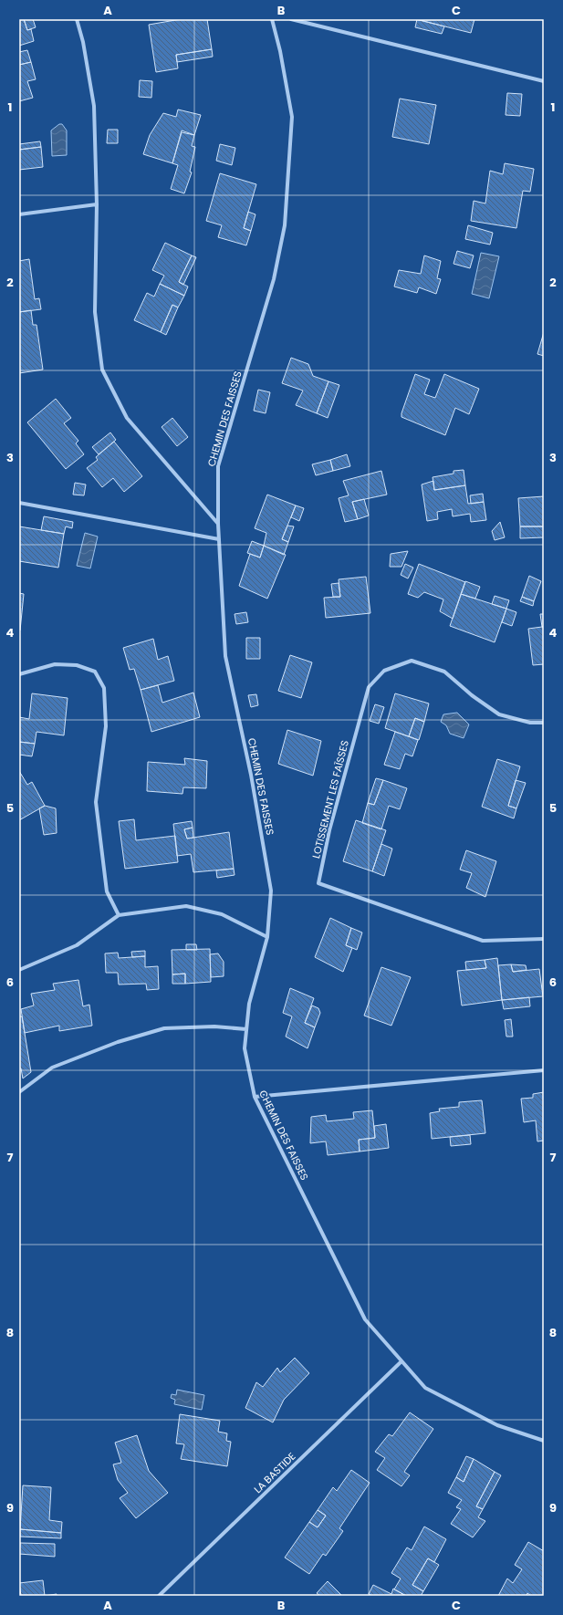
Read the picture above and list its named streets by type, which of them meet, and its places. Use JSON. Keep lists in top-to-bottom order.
{
  "streets": {
    "street": ["CHEMIN DES FAISSES", "LOTISSEMENT LES FAÏSSES", "LA BASTIDE"]
  },
  "crossings": [
    ["CHEMIN DES FAISSES", "LA BASTIDE"]
  ],
  "grid": {
    "columns": ["A", "B", "C"],
    "rows": [
      "1",
      "2",
      "3",
      "4",
      "5",
      "6",
      "7",
      "8",
      "9"
    ]
  }
}
